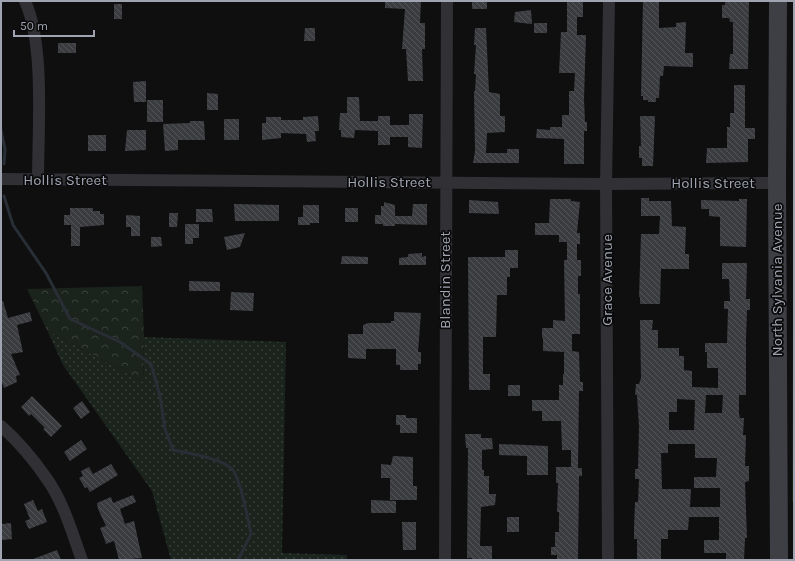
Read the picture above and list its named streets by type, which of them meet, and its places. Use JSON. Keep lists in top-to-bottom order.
{
  "streets": {
    "main road": ["North Sylvania Avenue"],
    "street": ["Hollis Street", "Blandin Street", "Grace Avenue"]
  },
  "crossings": [
    ["Hollis Street", "Blandin Street"],
    ["Hollis Street", "Grace Avenue"],
    ["Hollis Street", "North Sylvania Avenue"]
  ],
  "scale_bar": "50 m"
}
